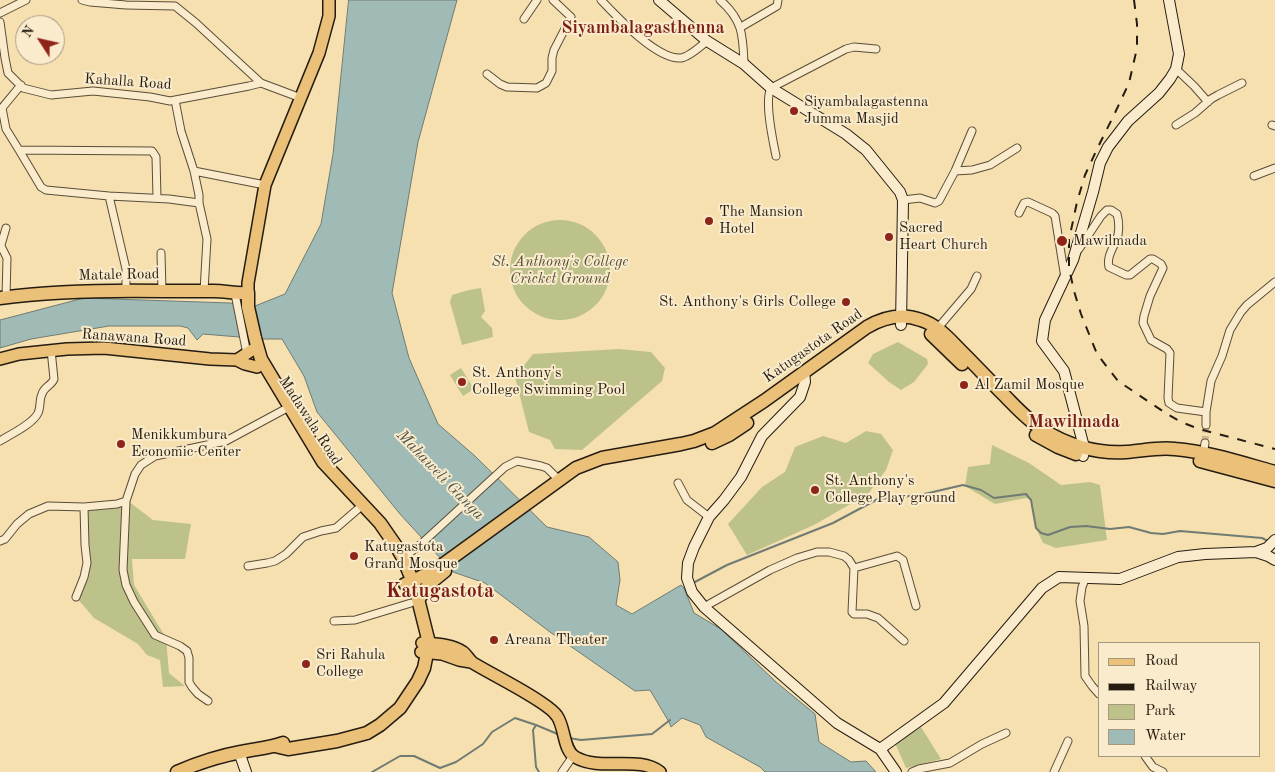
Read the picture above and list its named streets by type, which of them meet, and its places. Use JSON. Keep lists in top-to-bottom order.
{
  "streets": {
    "highway": ["Matale Road", "Katugastota Road", "Madawala Road"],
    "main road": ["Ranawana Road"],
    "street": ["Kahalla Road"]
  },
  "crossings": [
    ["Matale Road", "Madawala Road"],
    ["Ranawana Road", "Madawala Road"]
  ],
  "districts": ["Siyambalagasthenna", "Mawilmada", "Katugastota"],
  "water": ["Mahaweli Ganga"],
  "parks": ["St. Anthony's College Cricket Ground"],
  "places": [
    "Siyambalagastenna Jumma Masjid",
    "The Mansion Hotel",
    "Sacred Heart Church",
    "Mawilmada",
    "St. Anthony's Girls College",
    "St. Anthony's College Swimming Pool",
    "Al Zamil Mosque",
    "Menikkumbura Economic Center",
    "St. Anthony's College Play ground",
    "Katugastota Grand Mosque",
    "Areana Theater",
    "Sri Rahula College"
  ],
  "legend": [
    "Road",
    "Railway",
    "Park",
    "Water"
  ],
  "north": "top left"
}
